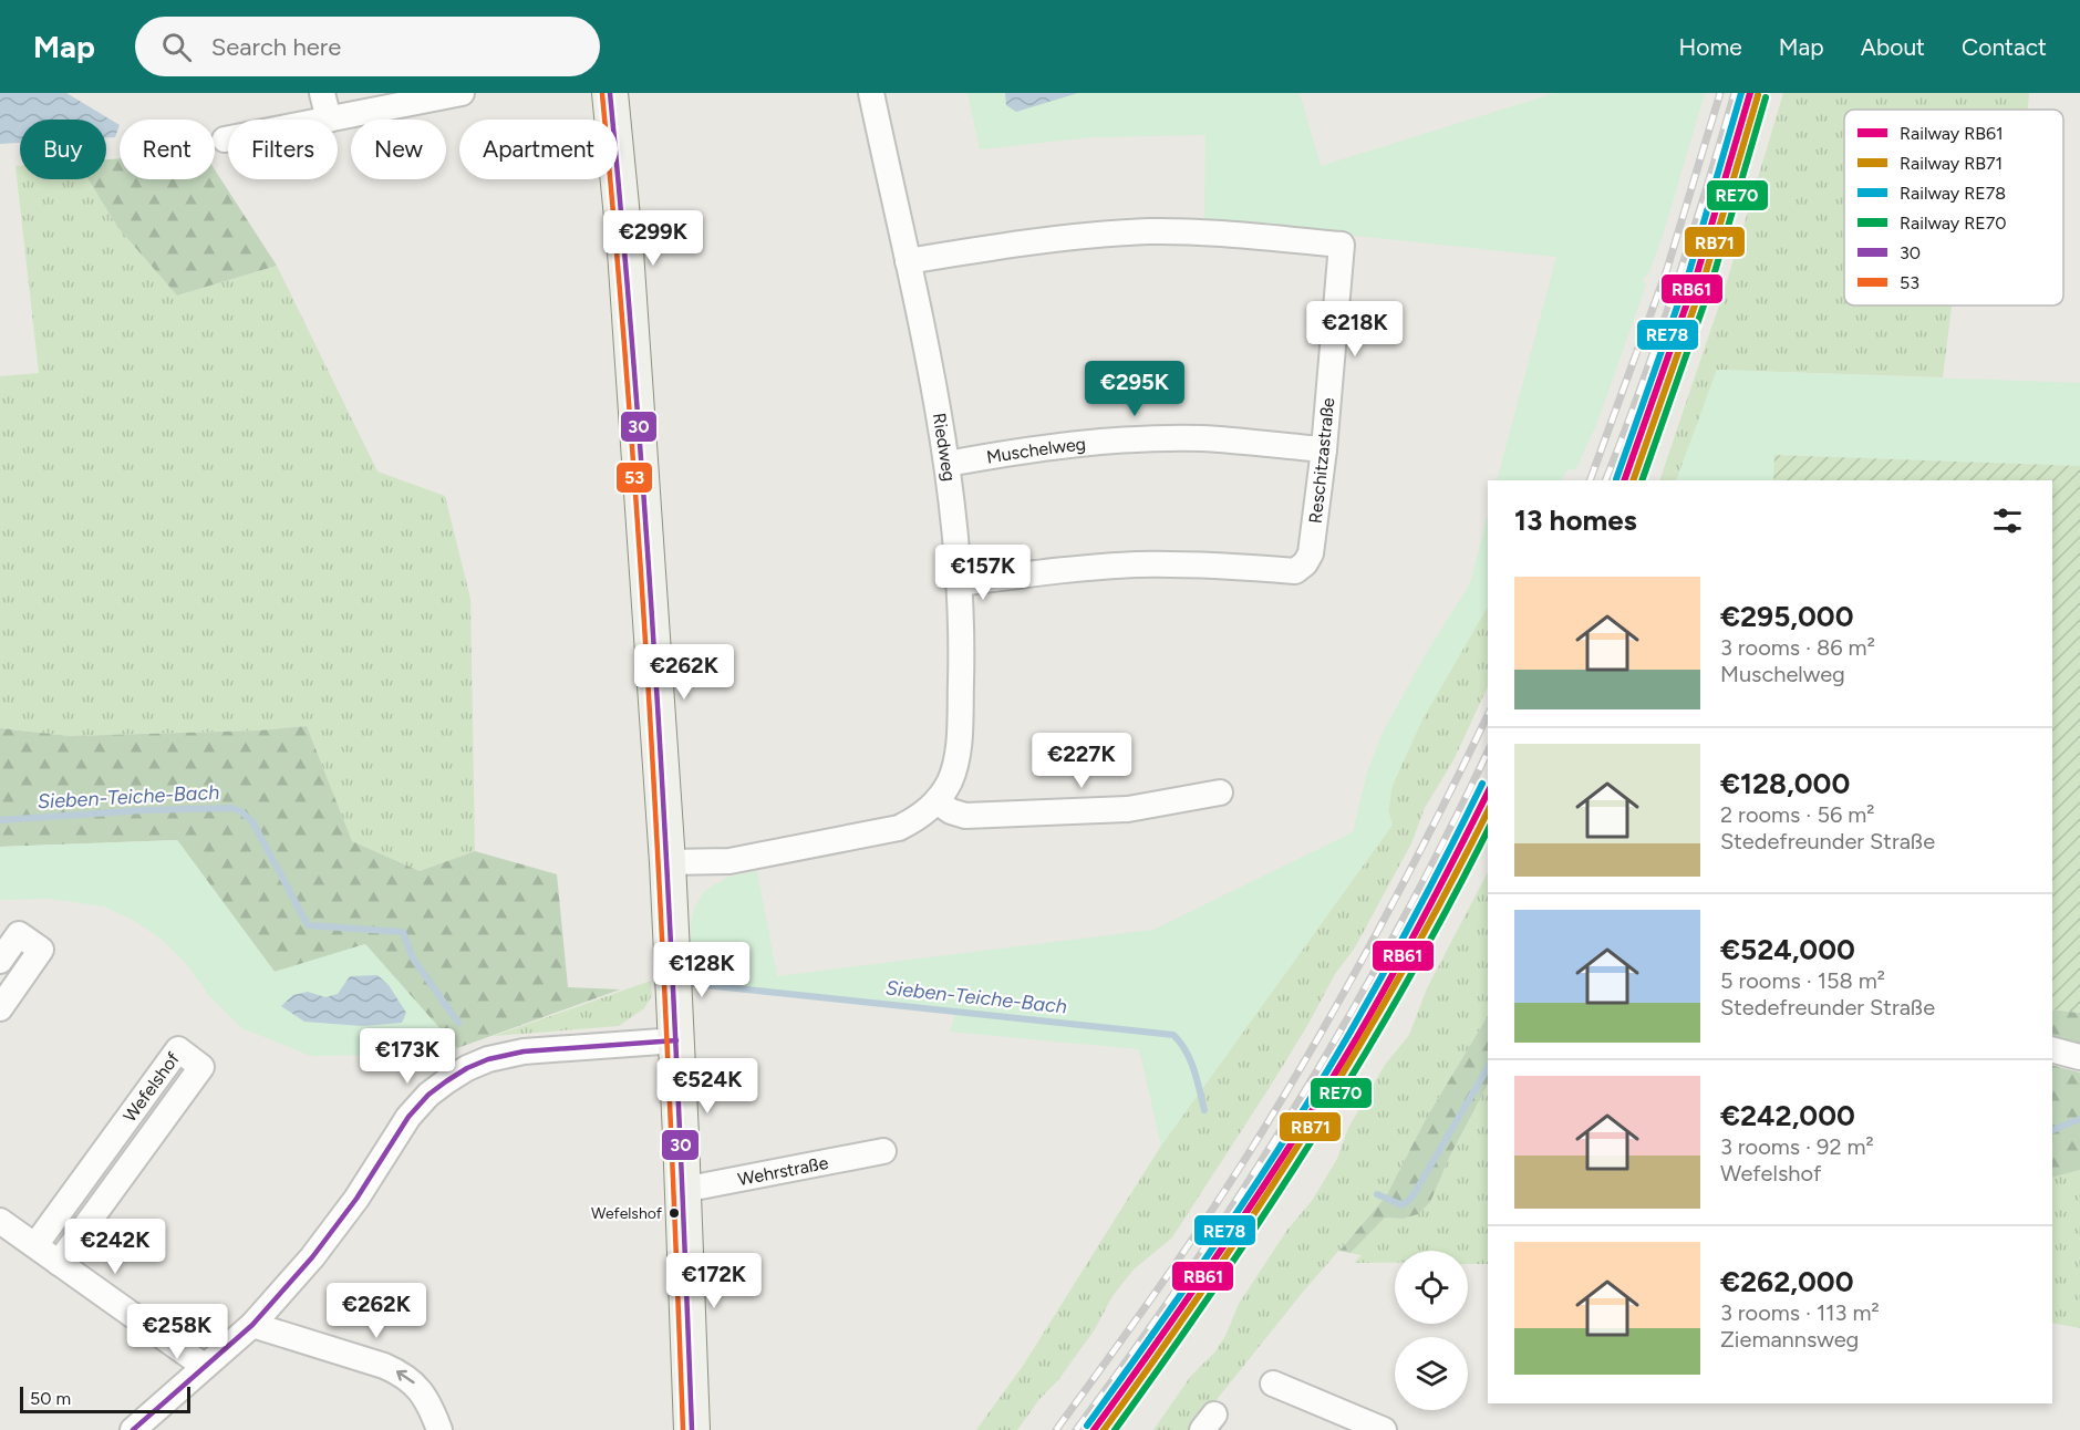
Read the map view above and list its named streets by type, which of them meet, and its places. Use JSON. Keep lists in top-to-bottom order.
{
  "streets": {
    "street": [
      "Riedweg",
      "Muschelweg",
      "Reschitzastraße",
      "Wefelshof",
      "Wehrstraße"
    ]
  },
  "crossings": [
    ["Riedweg", "Muschelweg"],
    ["Riedweg", "Reschitzastraße"],
    ["Muschelweg", "Reschitzastraße"]
  ],
  "water": ["Sieben-Teiche-Bach"],
  "places": ["Wefelshof"],
  "lines": [
    "rail line RB61",
    "rail line RE78",
    "transit line 30",
    "transit line 53",
    "rail line RB71",
    "rail line RE70"
  ],
  "legend": [
    "Railway RB61",
    "Railway RB71",
    "Railway RE78",
    "Railway RE70",
    "30",
    "53"
  ],
  "scale_bar": "50 m",
  "page": {
    "header": "Map",
    "search": "Search here",
    "nav": [
      "Home",
      "Map",
      "About",
      "Contact"
    ],
    "chip": [
      "Buy",
      "Rent",
      "Filters",
      "New",
      "Apartment"
    ],
    "price": [
      "€299K",
      "€218K",
      "€295K",
      "€157K",
      "€262K",
      "€227K",
      "€128K",
      "€173K",
      "€524K",
      "€242K",
      "€172K",
      "€262K",
      "€258K"
    ],
    "heading": "13 homes",
    "list": [
      {
        "name": "€295,000",
        "note": "3 rooms · 86 m² · Muschelweg"
      },
      {
        "name": "€128,000",
        "note": "2 rooms · 56 m² · Stedefreunder Straße"
      },
      {
        "name": "€524,000",
        "note": "5 rooms · 158 m² · Stedefreunder Straße"
      },
      {
        "name": "€242,000",
        "note": "3 rooms · 92 m² · Wefelshof"
      },
      {
        "name": "€262,000",
        "note": "3 rooms · 113 m² · Ziemannsweg"
      }
    ],
    "scale": "50 m"
  }
}
